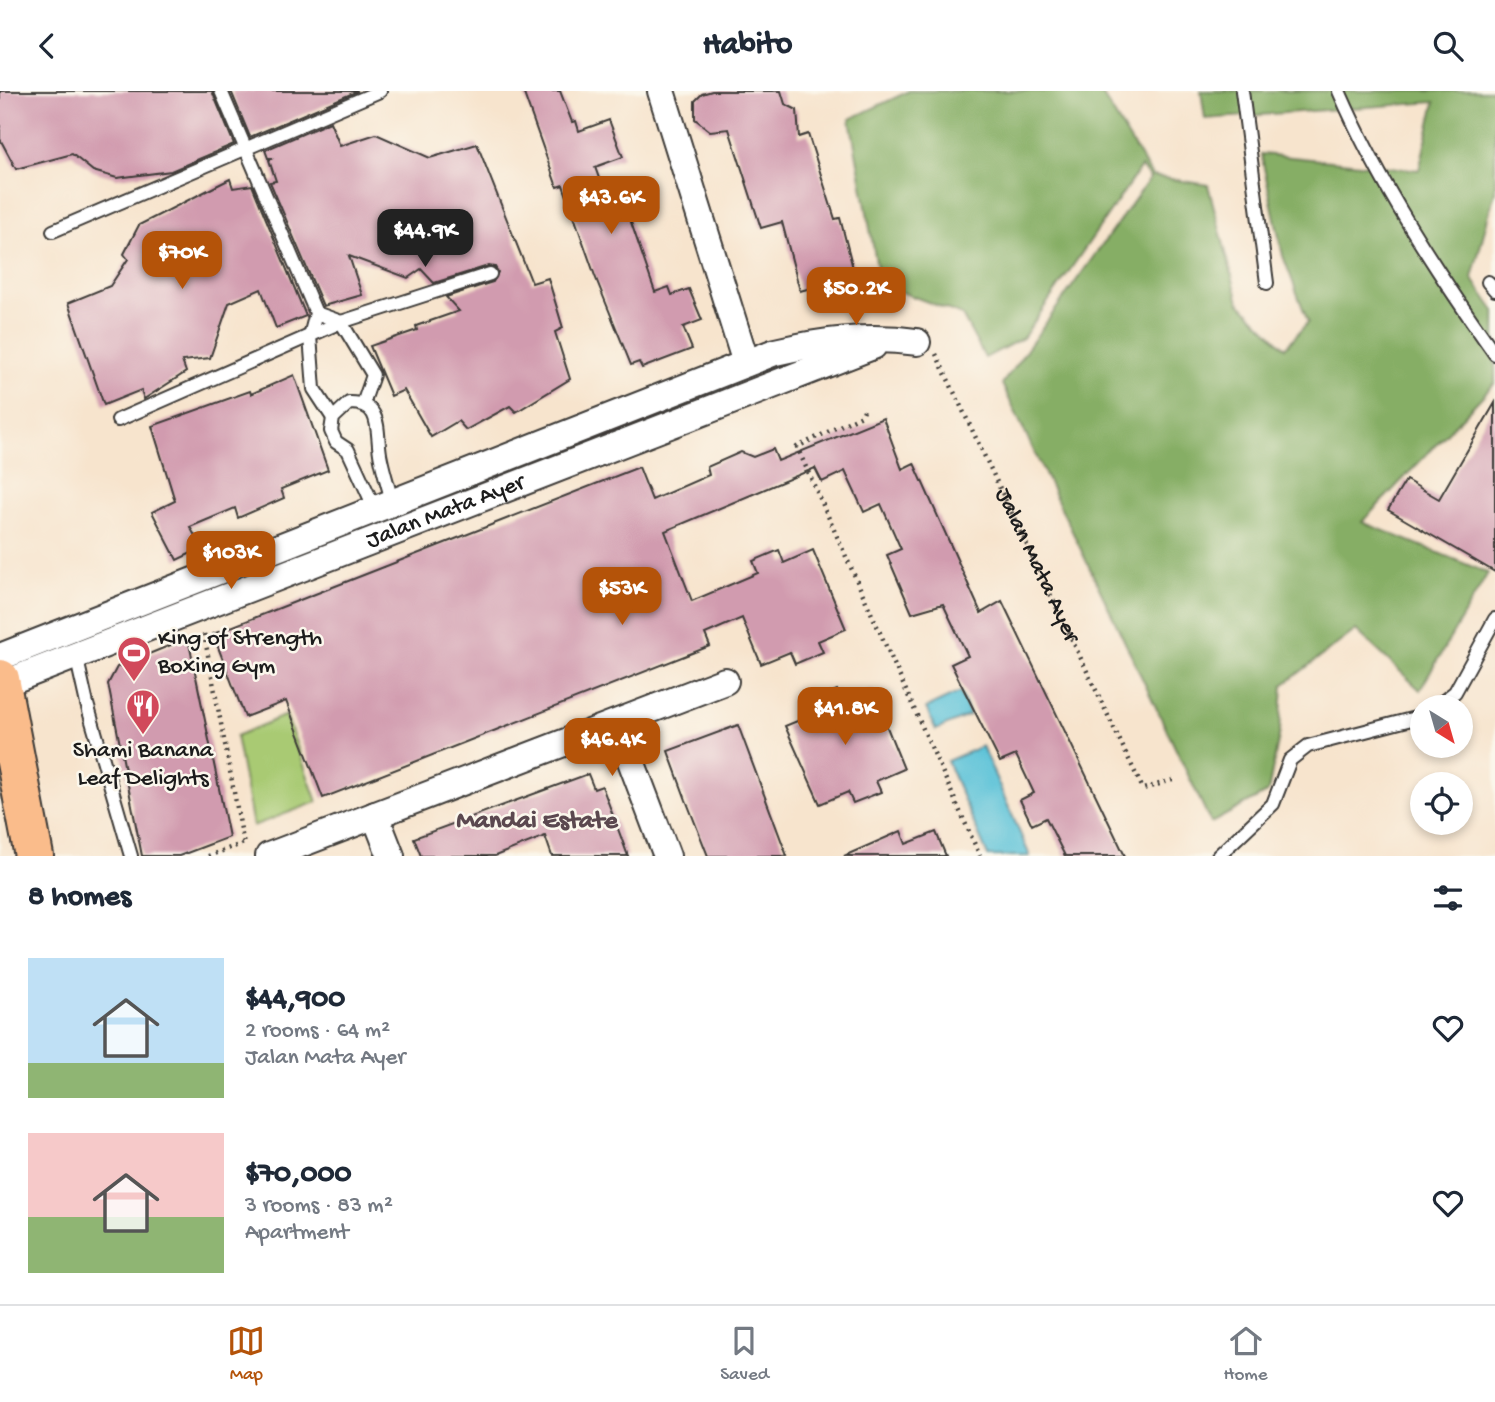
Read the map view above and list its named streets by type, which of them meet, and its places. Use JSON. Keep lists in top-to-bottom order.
{
  "streets": {
    "street": ["Jalan Mata Ayer"]
  },
  "districts": ["Mandai Estate"],
  "places": {
    "sports": ["King of Strength Boxing Gym"],
    "restaurant": ["Shami Banana Leaf Delights"]
  },
  "north": "bottom right",
  "page": {
    "header": "Habito",
    "price": [
      "$43.6K",
      "$44.9K",
      "$70K",
      "$50.2K",
      "$103K",
      "$53K",
      "$41.8K",
      "$46.4K"
    ],
    "heading": "8 homes",
    "list": [
      {
        "name": "$44,900",
        "note": "2 rooms · 64 m² · Jalan Mata Ayer"
      },
      {
        "name": "$70,000",
        "note": "3 rooms · 83 m² · Apartment"
      }
    ],
    "tabs": ["Map", "Saved", "Home"]
  }
}
